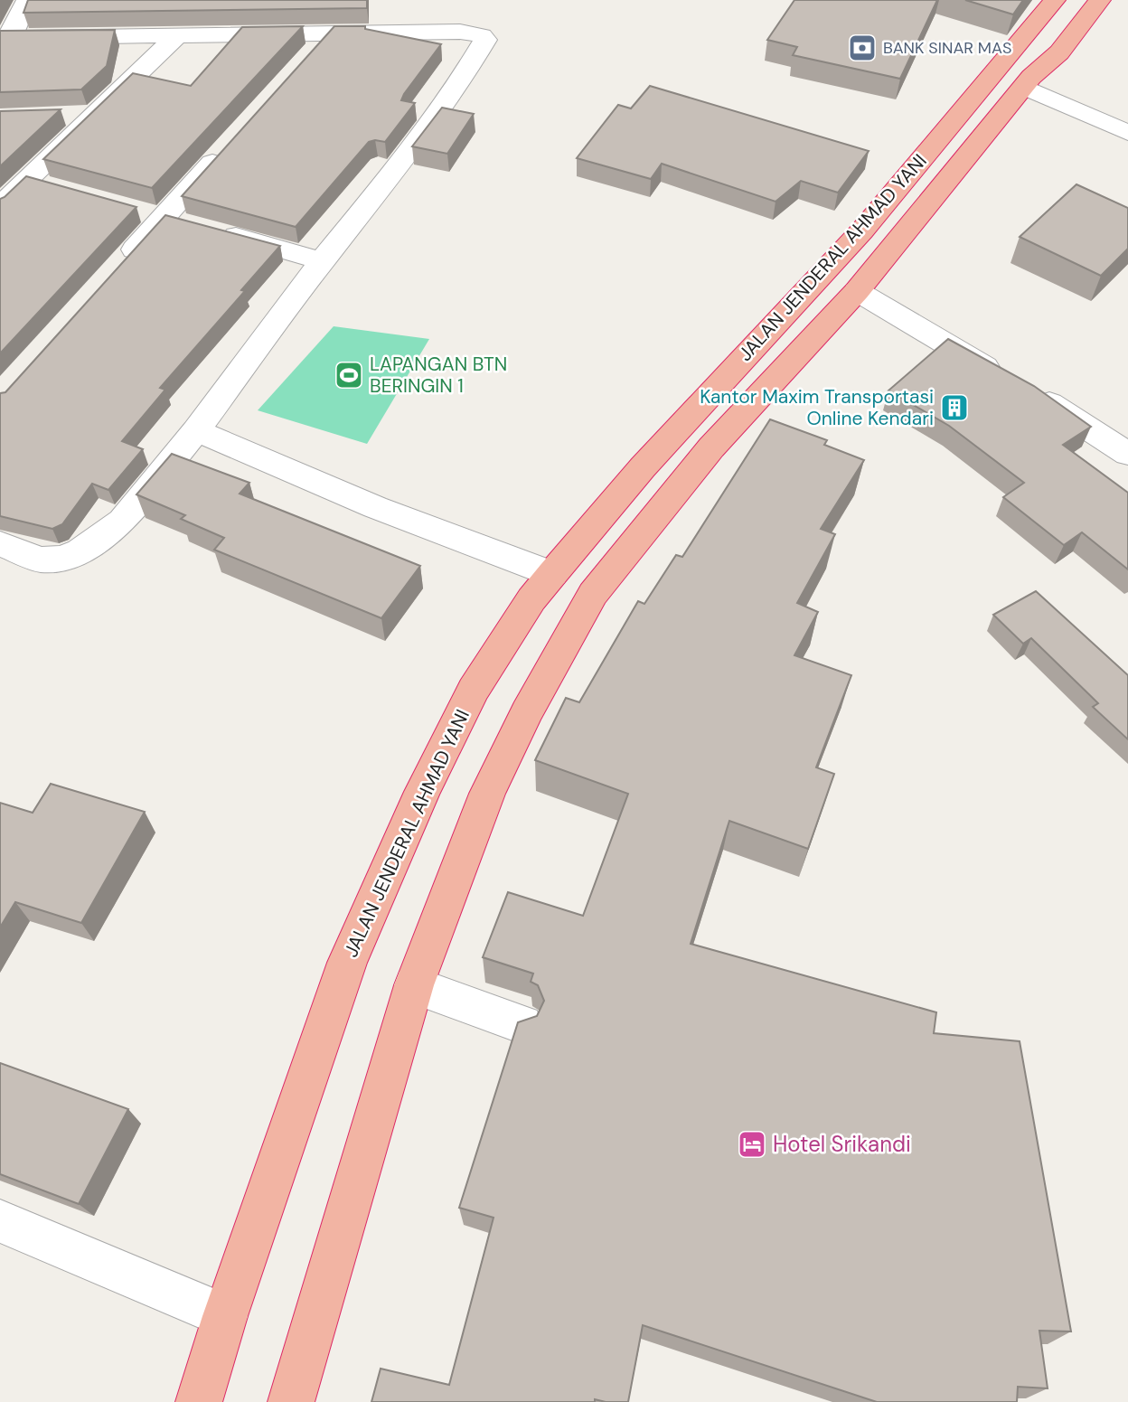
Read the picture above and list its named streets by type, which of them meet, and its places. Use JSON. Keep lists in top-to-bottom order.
{
  "streets": {
    "highway": ["JALAN JENDERAL AHMAD YANI"]
  },
  "places": {
    "bank": ["BANK SINAR MAS"],
    "sports": ["LAPANGAN BTN BERINGIN 1"],
    "building": ["Kantor Maxim Transportasi Online Kendari"],
    "hotel": ["Hotel Srikandi"]
  }
}
